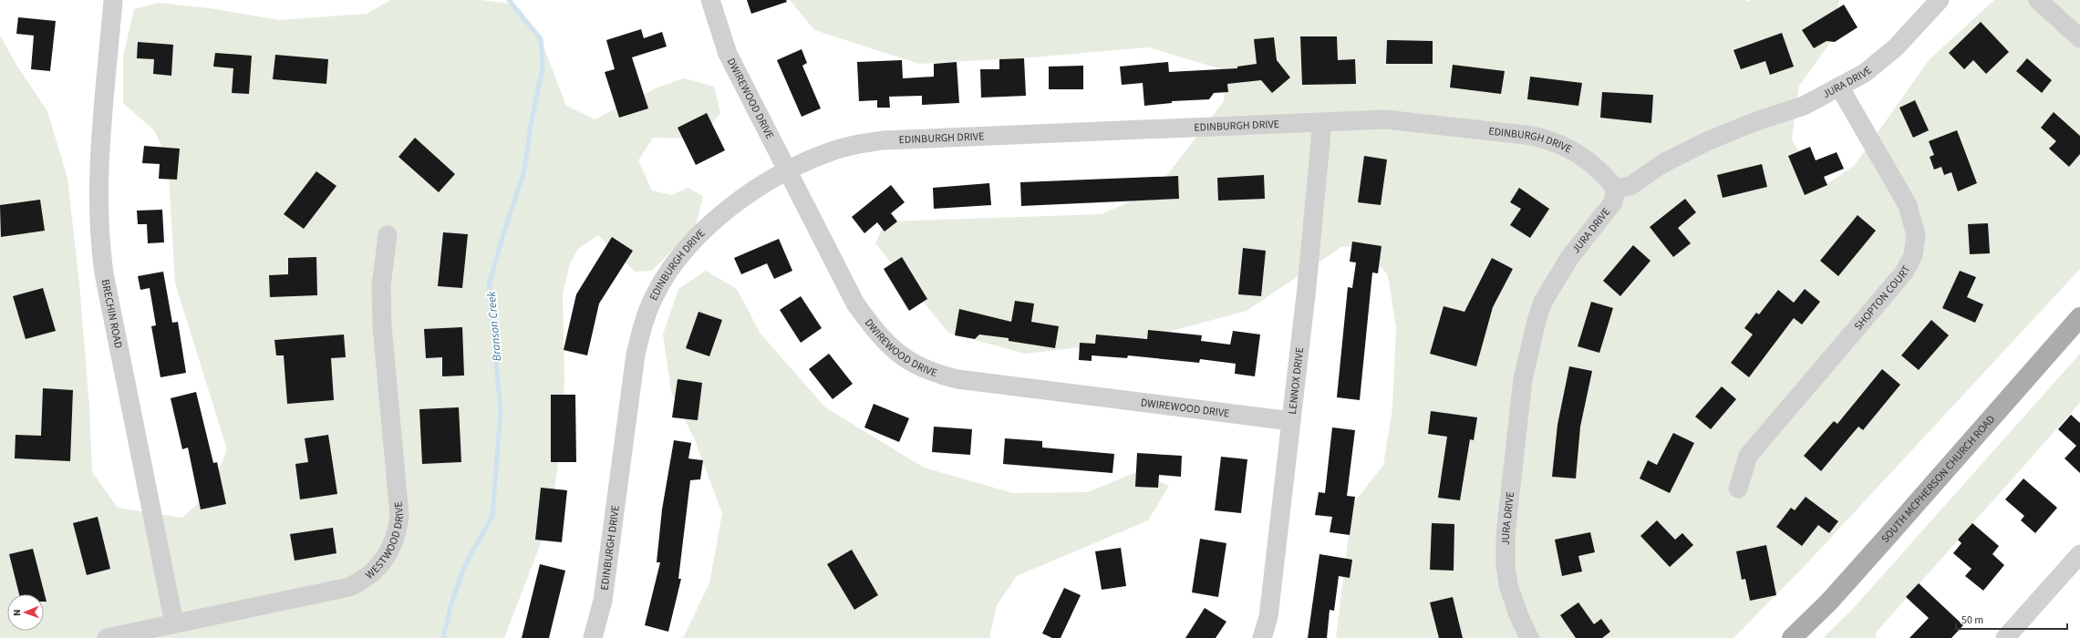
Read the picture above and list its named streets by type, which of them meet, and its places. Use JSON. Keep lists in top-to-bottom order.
{
  "streets": {
    "main road": ["SOUTH MCPHERSON CHURCH ROAD"],
    "street": [
      "JURA DRIVE",
      "DWIREWOOD DRIVE",
      "EDINBURGH DRIVE",
      "SHOPTON COURT",
      "BRECHIN ROAD",
      "LENNOX DRIVE",
      "WESTWOOD DRIVE"
    ]
  },
  "crossings": [
    ["JURA DRIVE", "EDINBURGH DRIVE"],
    ["JURA DRIVE", "SHOPTON COURT"],
    ["DWIREWOOD DRIVE", "EDINBURGH DRIVE"],
    ["DWIREWOOD DRIVE", "LENNOX DRIVE"],
    ["EDINBURGH DRIVE", "LENNOX DRIVE"],
    ["BRECHIN ROAD", "WESTWOOD DRIVE"]
  ],
  "water": ["Branson Creek"],
  "scale_bar": "50 m",
  "north": "left"
}
